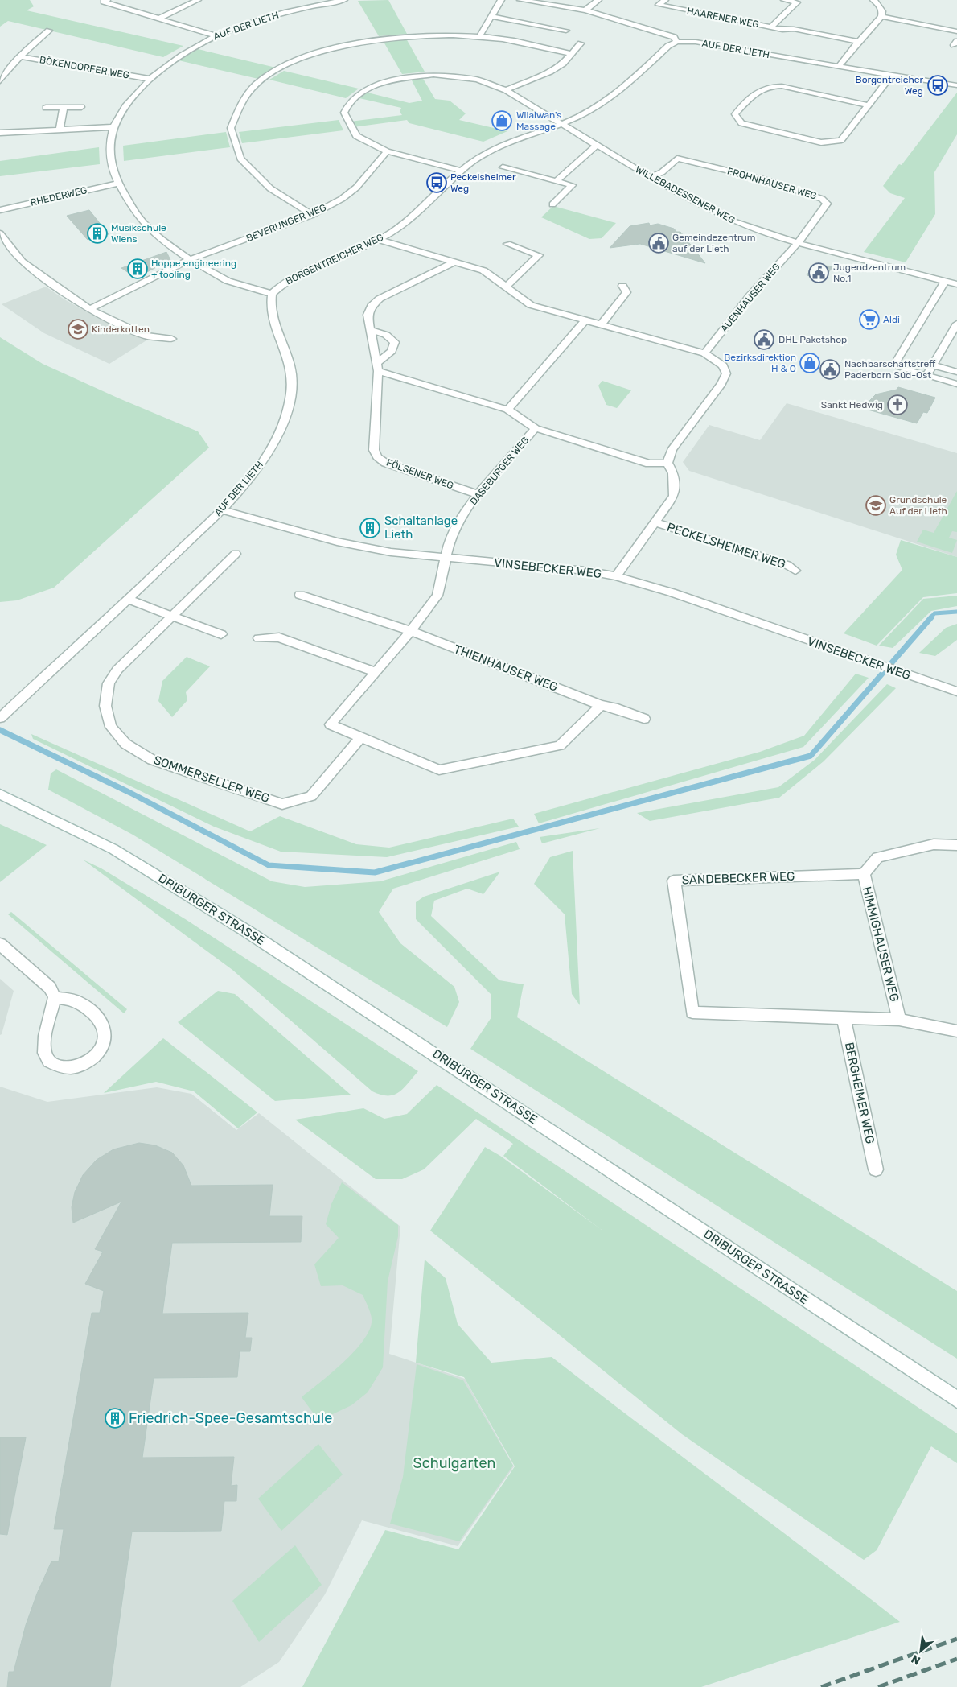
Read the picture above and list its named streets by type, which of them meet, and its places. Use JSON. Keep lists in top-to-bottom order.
{
  "streets": {
    "street": [
      "HAARENER WEG",
      "AUF DER LIETH",
      "BÖKENDORFER WEG",
      "FROHNHAUSER WEG",
      "WILLEBADESSENER WEG",
      "RHEDERWEG",
      "BEVERUNGER WEG",
      "BORGENTREICHER WEG",
      "AUENHAUSER WEG",
      "DASEBURGER WEG",
      "FÖLSENER WEG",
      "PECKELSHEIMER WEG",
      "VINSEBECKER WEG",
      "THIENHAUSER WEG",
      "SOMMERSELLER WEG",
      "SANDEBECKER WEG",
      "DRIBURGER STRASSE",
      "HIMMIGHAUSER WEG",
      "BERGHEIMER WEG"
    ]
  },
  "crossings": [
    ["AUF DER LIETH", "BÖKENDORFER WEG"],
    ["AUF DER LIETH", "RHEDERWEG"],
    ["AUF DER LIETH", "BEVERUNGER WEG"],
    ["AUF DER LIETH", "BORGENTREICHER WEG"],
    ["AUF DER LIETH", "VINSEBECKER WEG"],
    ["FROHNHAUSER WEG", "WILLEBADESSENER WEG"],
    ["FROHNHAUSER WEG", "AUENHAUSER WEG"],
    ["WILLEBADESSENER WEG", "BORGENTREICHER WEG"],
    ["WILLEBADESSENER WEG", "AUENHAUSER WEG"],
    ["DASEBURGER WEG", "FÖLSENER WEG"],
    ["DASEBURGER WEG", "PECKELSHEIMER WEG"],
    ["DASEBURGER WEG", "VINSEBECKER WEG"],
    ["DASEBURGER WEG", "THIENHAUSER WEG"],
    ["DASEBURGER WEG", "SOMMERSELLER WEG"],
    ["PECKELSHEIMER WEG", "VINSEBECKER WEG"],
    ["SANDEBECKER WEG", "HIMMIGHAUSER WEG"],
    ["SANDEBECKER WEG", "BERGHEIMER WEG"]
  ],
  "parks": ["Schulgarten"],
  "places": {
    "bus stop": ["Borgentreicher Weg", "Peckelsheimer Weg"],
    "shop": ["Wilaiwan's Massage", "Bezirksdirektion H & O"],
    "building": [
      "Musikschule Wiens",
      "Hoppe engineering + tooling",
      "Schaltanlage Lieth",
      "Friedrich-Spee-Gesamtschule"
    ],
    "public building": [
      "Gemeindezentrum auf der Lieth",
      "Jugendzentrum No.1",
      "DHL Paketshop",
      "Nachbarschaftstreff Paderborn Süd-Ost"
    ],
    "supermarket": ["Aldi"],
    "school or university": ["Kinderkotten", "Grundschule Auf der Lieth"],
    "church": ["Sankt Hedwig"]
  },
  "north": "bottom left"
}
